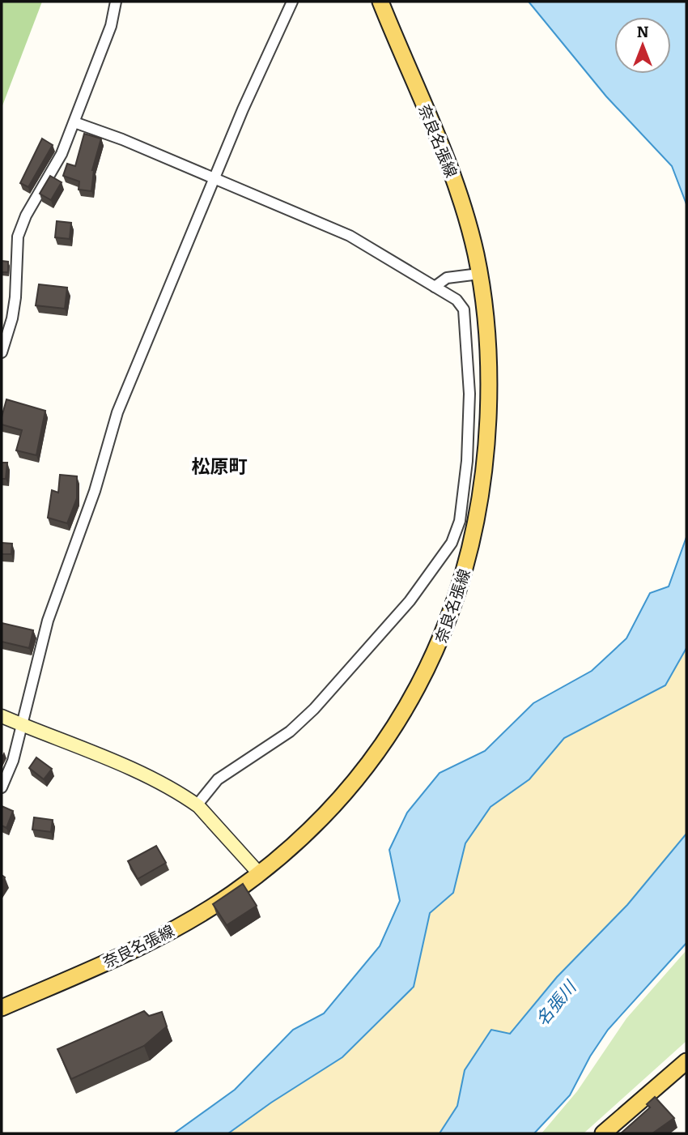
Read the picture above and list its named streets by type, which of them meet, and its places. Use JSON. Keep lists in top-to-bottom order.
{
  "streets": {
    "main road": ["奈良名張線"]
  },
  "districts": ["松原町"],
  "water": ["名張川"],
  "north": "top"
}
